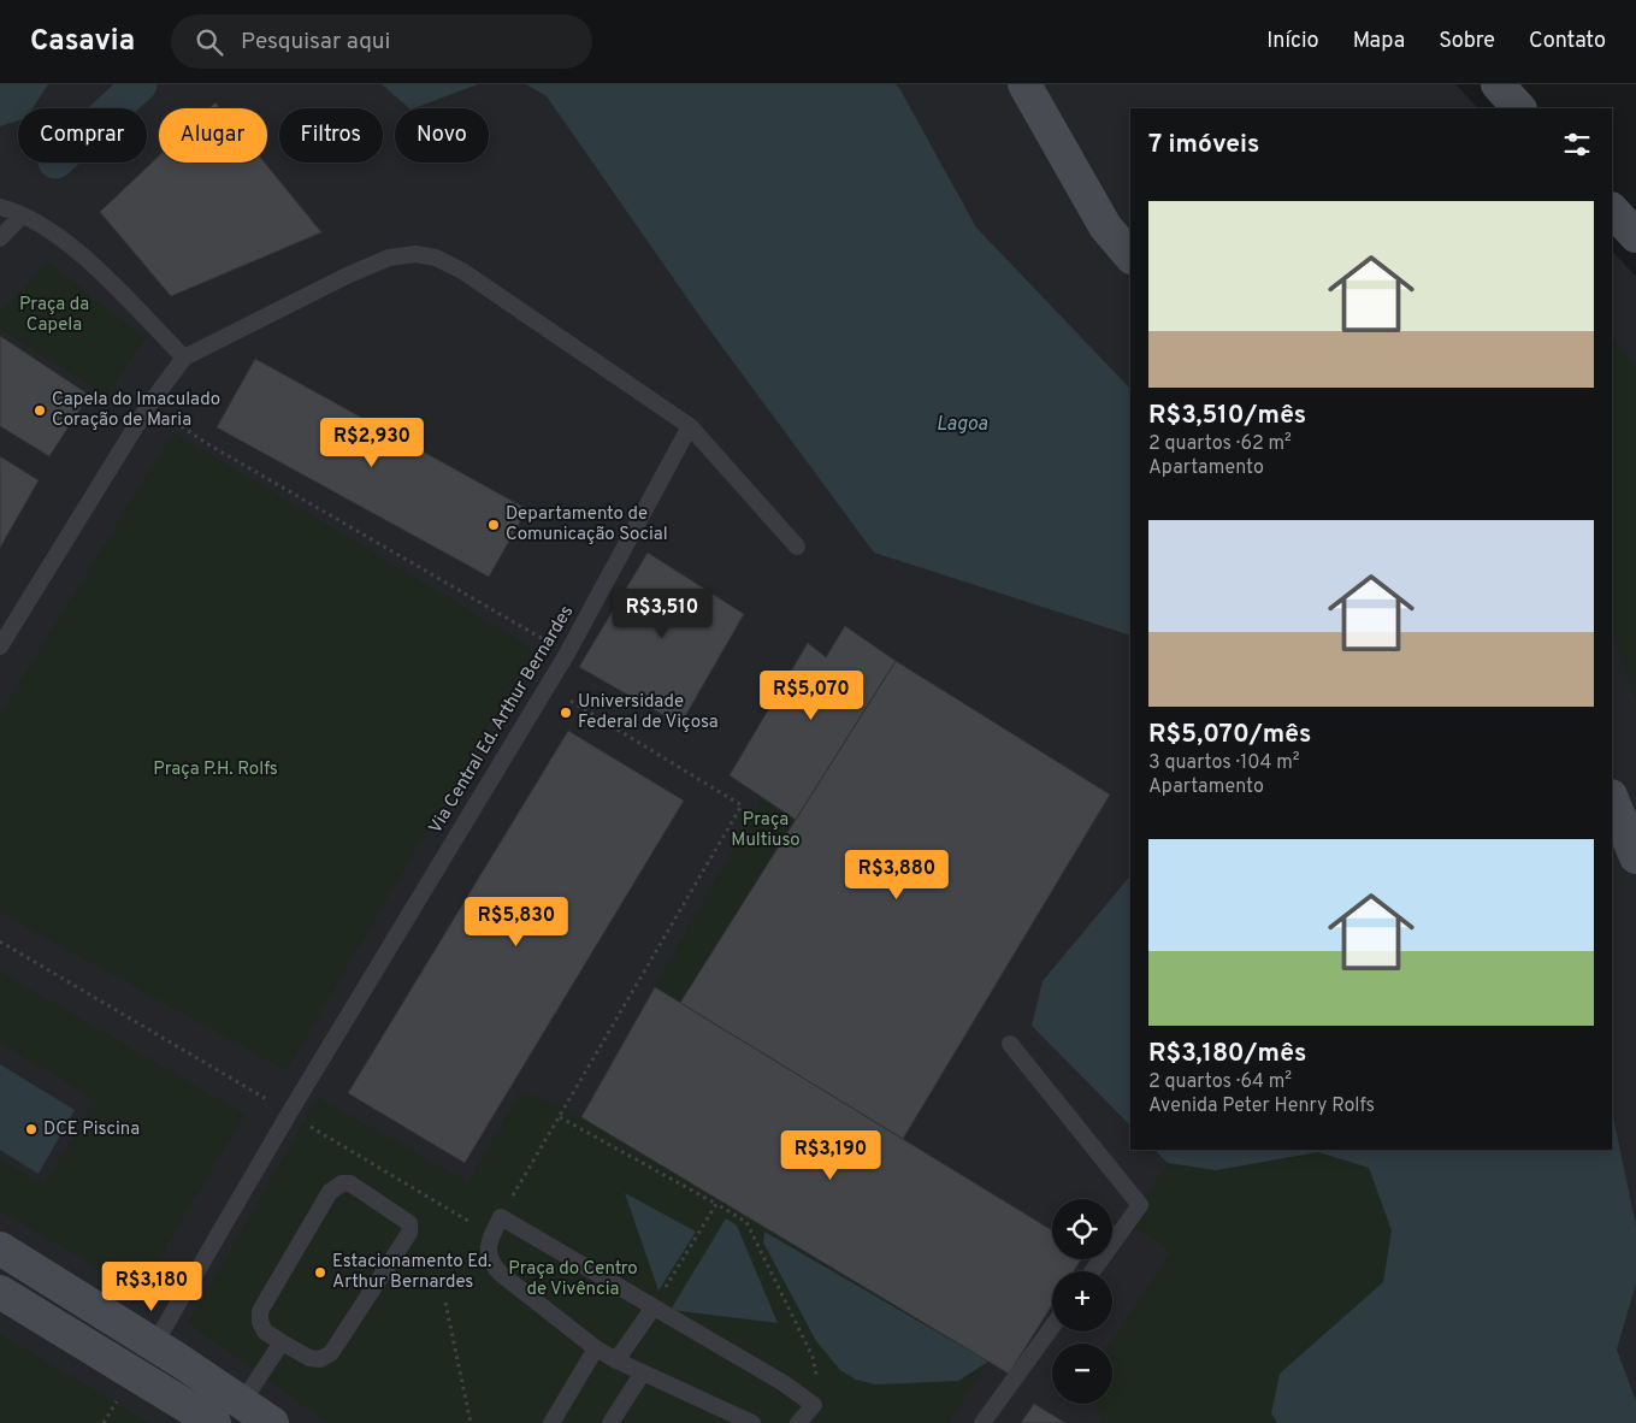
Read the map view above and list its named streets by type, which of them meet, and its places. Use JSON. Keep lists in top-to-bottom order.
{
  "streets": {
    "lane": ["Via Central Ed. Arthur Bernardes"]
  },
  "water": ["Lagoa"],
  "parks": [
    "Praça da Capela",
    "Praça P.H. Rolfs",
    "Praça Multiuso",
    "Praça do Centro de Vivência"
  ],
  "places": [
    "Capela do Imaculado Coração de Maria",
    "Departamento de Comunicação Social",
    "Universidade Federal de Viçosa",
    "DCE Piscina",
    "Estacionamento Ed. Arthur Bernardes"
  ],
  "page": {
    "header": "Casavia",
    "search": "Pesquisar aqui",
    "nav": [
      "Início",
      "Mapa",
      "Sobre",
      "Contato"
    ],
    "chip": [
      "Comprar",
      "Alugar",
      "Filtros",
      "Novo"
    ],
    "heading": "7 imóveis",
    "list": [
      {
        "name": "R$3,510/mês",
        "note": "2 quartos · 62 m² · Apartamento"
      },
      {
        "name": "R$5,070/mês",
        "note": "3 quartos · 104 m² · Apartamento"
      },
      {
        "name": "R$3,180/mês",
        "note": "2 quartos · 64 m² · Avenida Peter Henry Rolfs"
      }
    ],
    "price": [
      "R$2,930",
      "R$3,510",
      "R$5,070",
      "R$3,880",
      "R$5,830",
      "R$3,190",
      "R$3,180"
    ],
    "map_buttons": ["+", "−"]
  }
}
